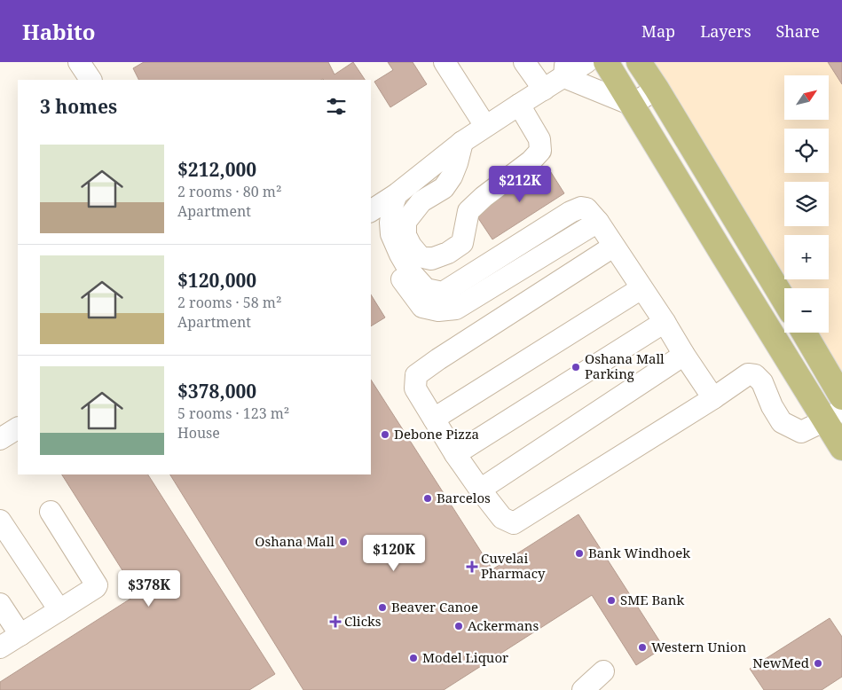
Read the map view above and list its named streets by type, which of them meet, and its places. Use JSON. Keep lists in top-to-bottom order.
{
  "places": {
    "other": [
      "Oshana Mall Parking",
      "Debone Pizza",
      "Barcelos",
      "Oshana Mall",
      "Bank Windhoek",
      "SME Bank",
      "Beaver Canoe",
      "Ackermans",
      "Western Union",
      "Model Liquor",
      "NewMed"
    ],
    "health": ["Cuvelai Pharmacy", "Clicks"]
  },
  "north": "top right",
  "page": {
    "header": "Habito",
    "nav": ["Map", "Layers", "Share"],
    "map_buttons": ["+", "−"],
    "heading": "3 homes",
    "list": [
      {
        "name": "$212,000",
        "note": "2 rooms · 80 m² · Apartment"
      },
      {
        "name": "$120,000",
        "note": "2 rooms · 58 m² · Apartment"
      },
      {
        "name": "$378,000",
        "note": "5 rooms · 123 m² · House"
      }
    ],
    "price": ["$212K", "$120K", "$378K"]
  }
}
